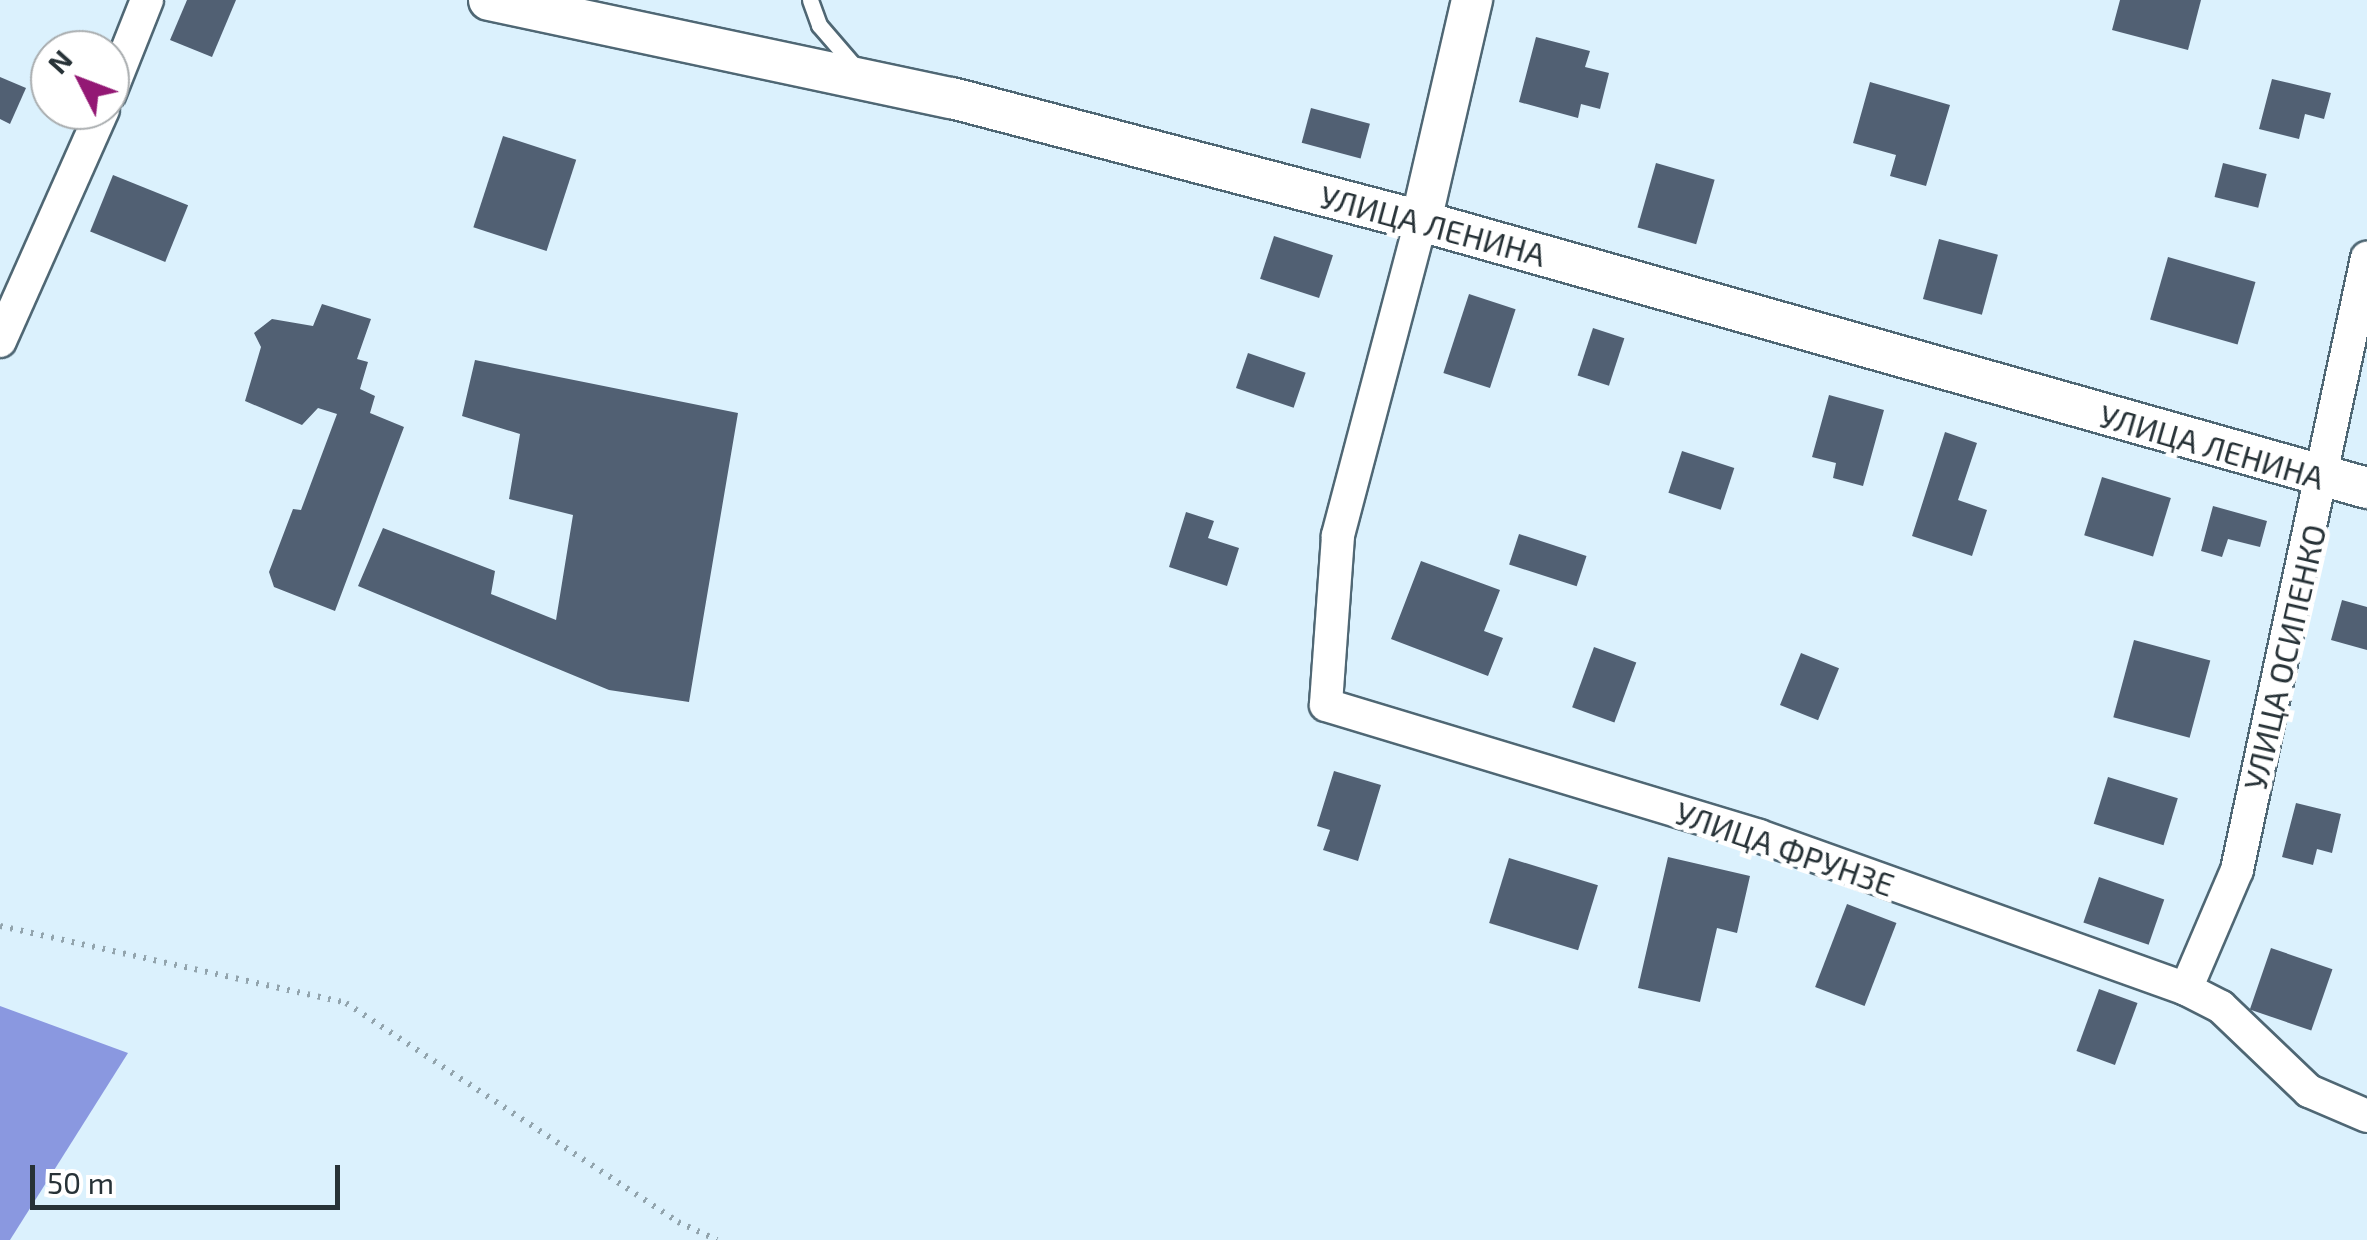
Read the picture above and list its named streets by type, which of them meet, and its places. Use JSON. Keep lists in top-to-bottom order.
{
  "streets": {
    "street": ["УЛИЦА ЛЕНИНА", "УЛИЦА ОСИПЕНКО", "УЛИЦА ФРУНЗЕ"]
  },
  "crossings": [
    ["УЛИЦА ЛЕНИНА", "УЛИЦА ОСИПЕНКО"],
    ["УЛИЦА ЛЕНИНА", "УЛИЦА ФРУНЗЕ"],
    ["УЛИЦА ОСИПЕНКО", "УЛИЦА ФРУНЗЕ"]
  ],
  "scale_bar": "50 m",
  "north": "top left"
}
